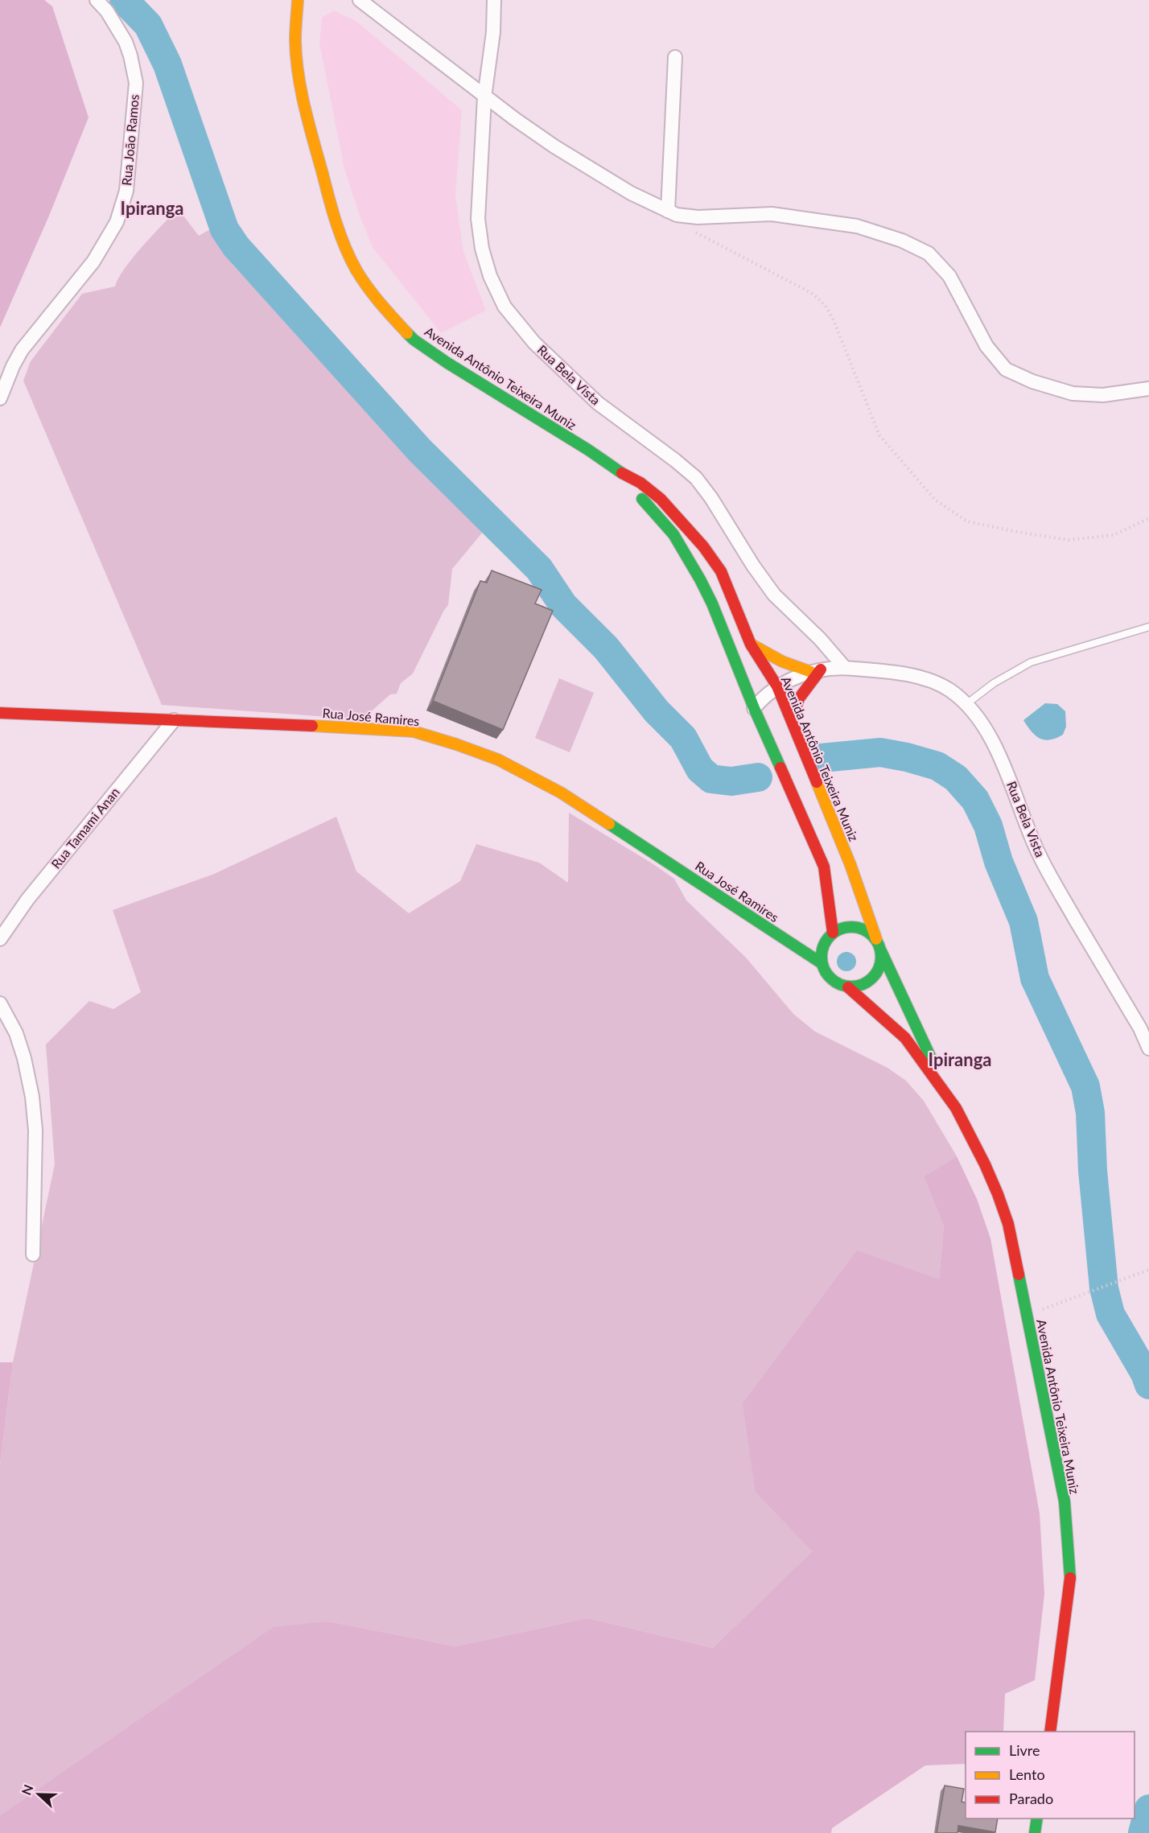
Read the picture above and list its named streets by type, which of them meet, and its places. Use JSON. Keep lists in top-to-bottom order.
{
  "streets": {
    "main road": ["Avenida Antônio Teixeira Muniz", "Rua José Ramires"],
    "street": ["Rua João Ramos", "Rua Bela Vista", "Rua Tamami Anan"]
  },
  "crossings": [
    ["Rua Bela Vista", "Avenida Antônio Teixeira Muniz"],
    ["Avenida Antônio Teixeira Muniz", "Rua José Ramires"],
    ["Rua José Ramires", "Rua Tamami Anan"]
  ],
  "districts": ["Ipiranga", "Ipiranga"],
  "legend": ["Livre", "Lento", "Parado"],
  "north": "left"
}
